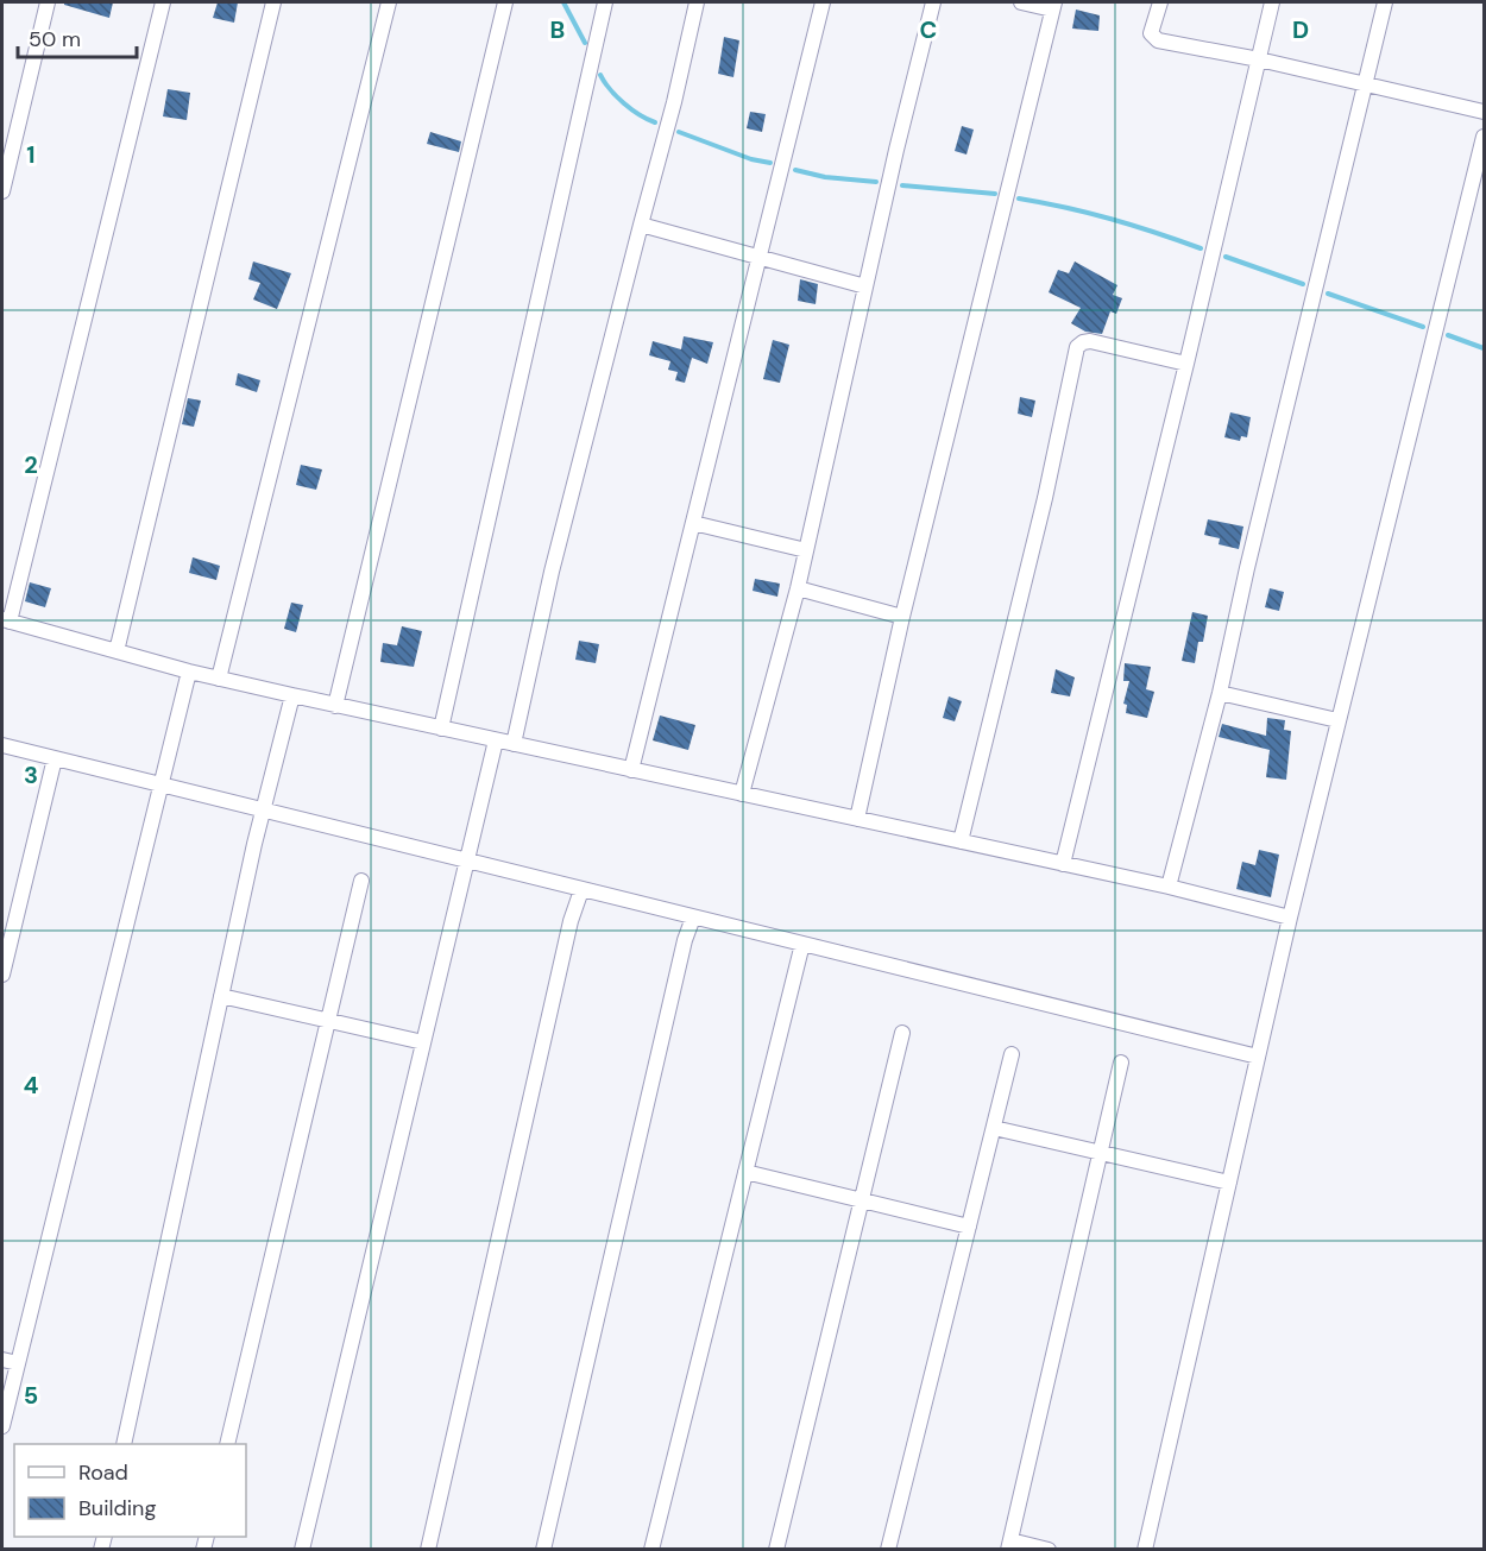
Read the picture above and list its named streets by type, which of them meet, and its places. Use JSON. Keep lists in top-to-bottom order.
{
  "legend": ["Road", "Building"],
  "scale_bar": "50 m",
  "grid": {
    "columns": ["B", "C", "D"],
    "rows": [
      "1",
      "2",
      "3",
      "4",
      "5"
    ]
  }
}
